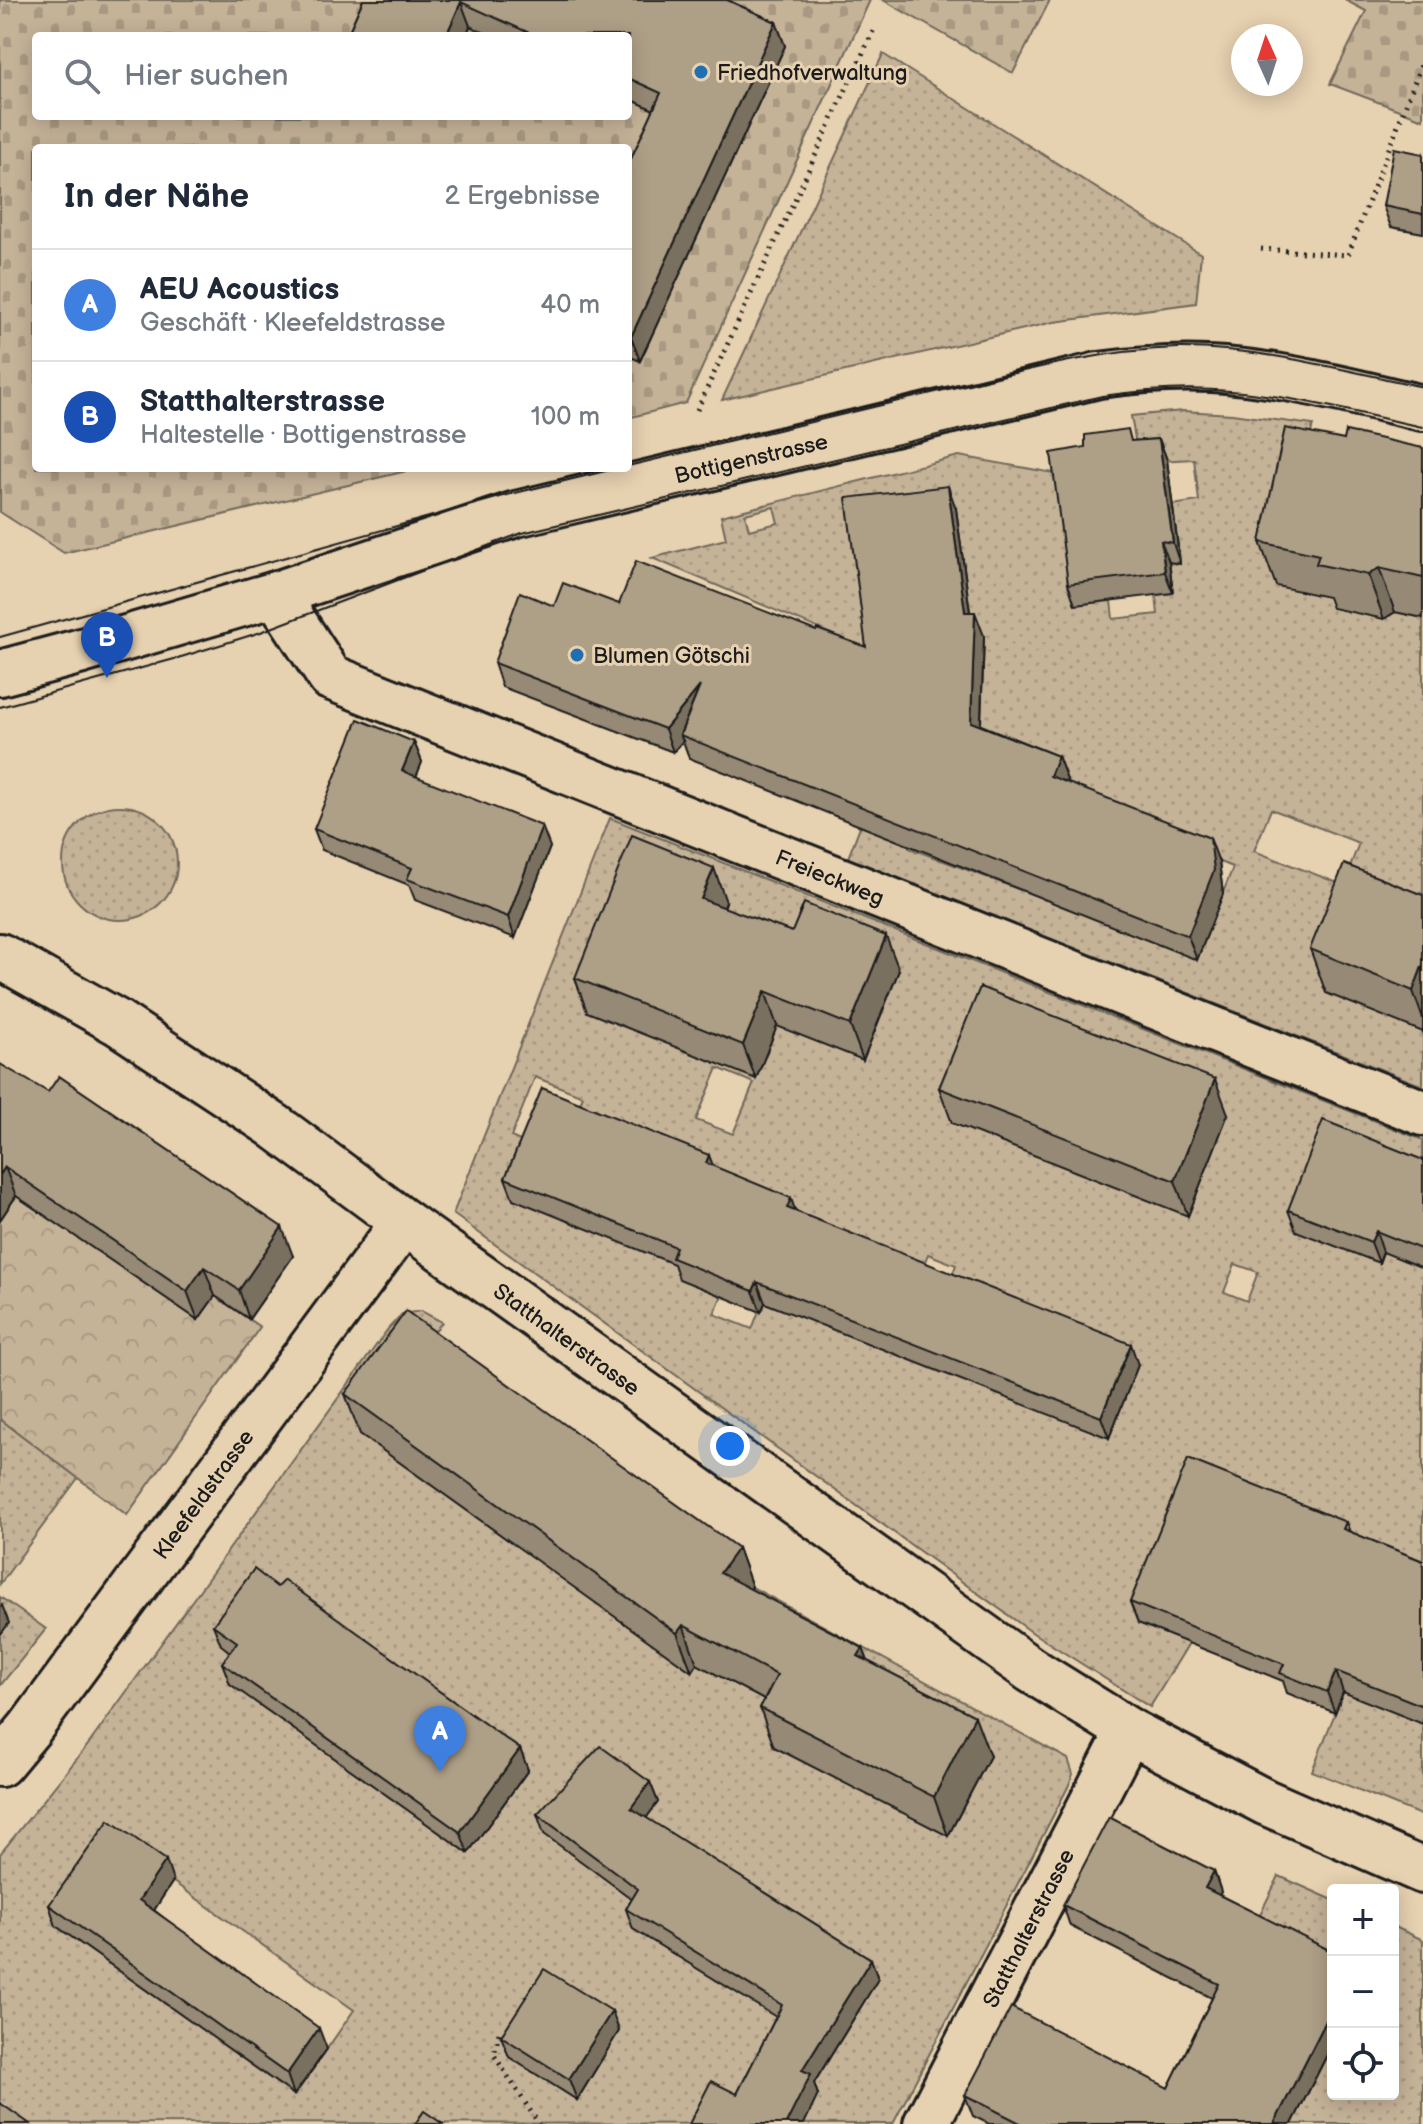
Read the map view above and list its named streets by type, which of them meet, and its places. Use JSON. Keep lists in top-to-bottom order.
{
  "streets": {
    "street": [
      "Bottigenstrasse",
      "Freieckweg",
      "Statthalterstrasse",
      "Kleefeldstrasse"
    ]
  },
  "crossings": [
    ["Bottigenstrasse", "Freieckweg"],
    ["Statthalterstrasse", "Kleefeldstrasse"]
  ],
  "places": ["Friedhofverwaltung", "Blumen Götschi"],
  "north": "top",
  "page": {
    "search": "Hier suchen",
    "heading": ["In der Nähe", "2 Ergebnisse"],
    "list": [
      {
        "mark": "A",
        "name": "AEU Acoustics",
        "note": "Geschäft · Kleefeldstrasse",
        "value": "40 m"
      },
      {
        "mark": "B",
        "name": "Statthalterstrasse",
        "note": "Haltestelle · Bottigenstrasse",
        "value": "100 m"
      }
    ],
    "pins": ["B", "A"],
    "map_buttons": ["+", "−"]
  }
}
